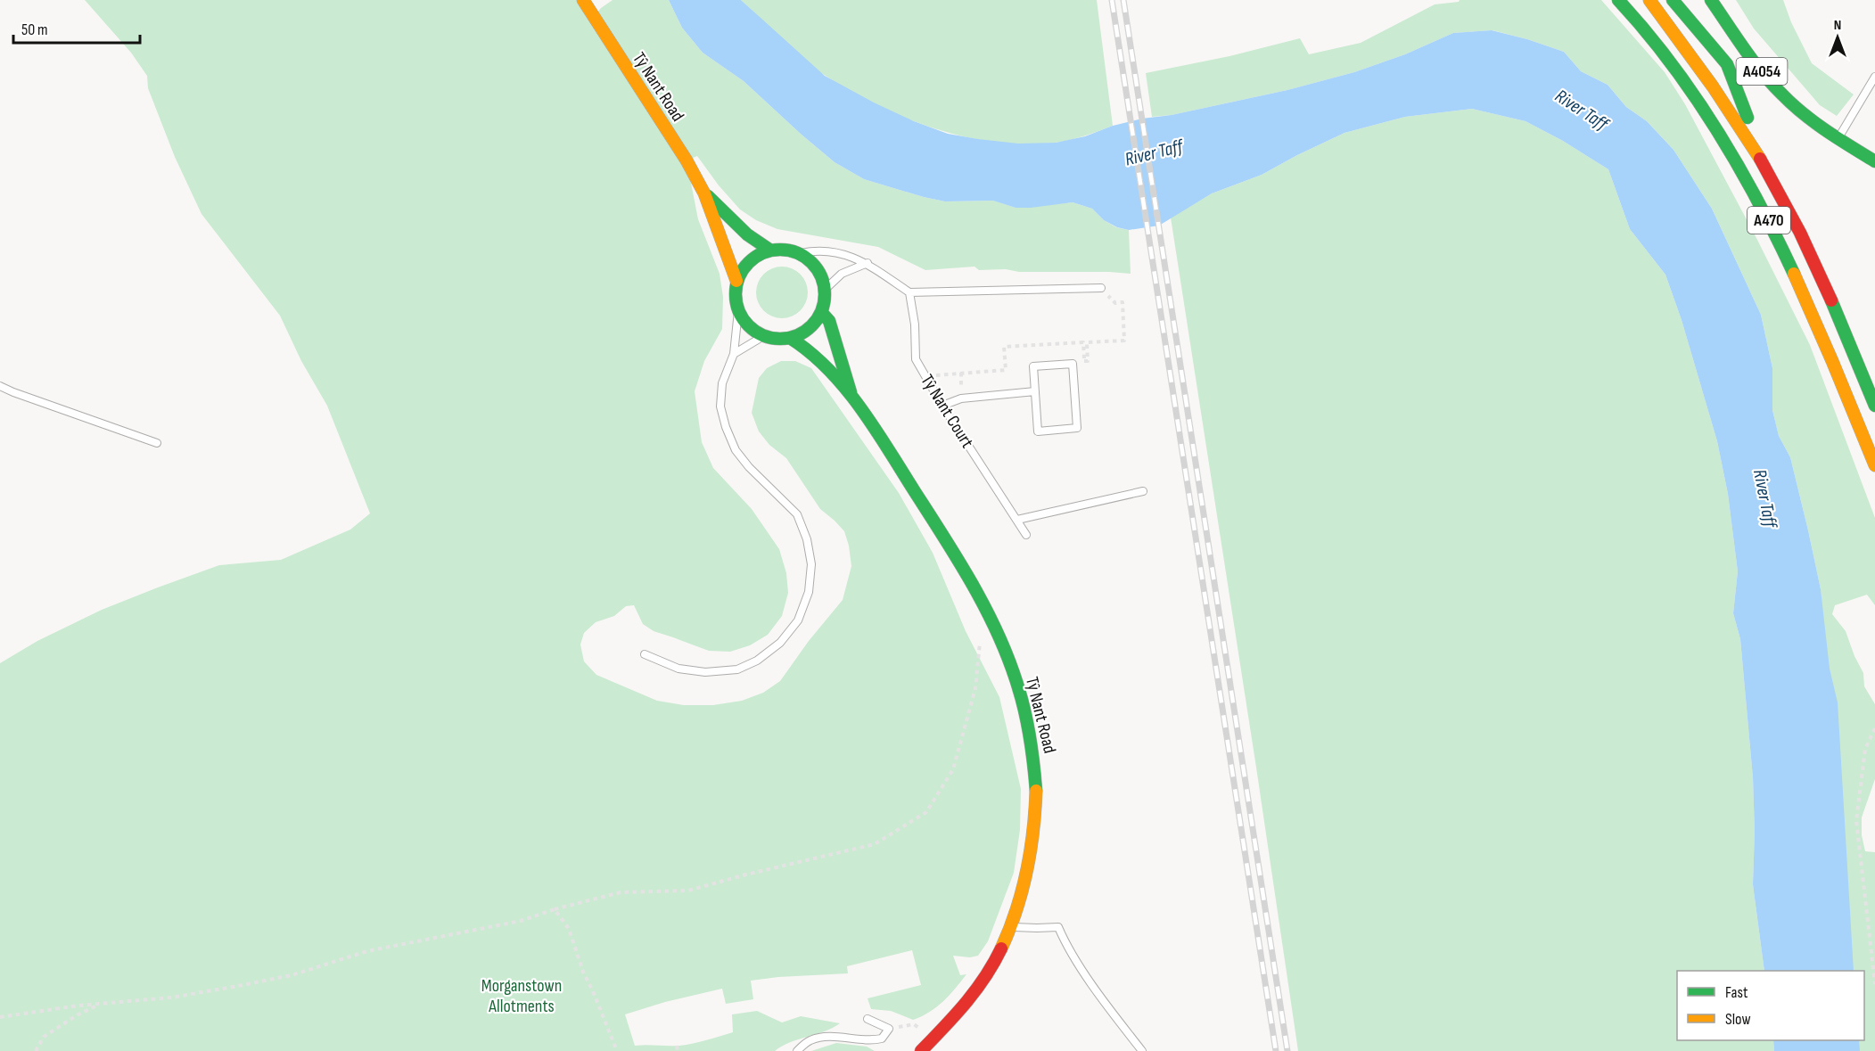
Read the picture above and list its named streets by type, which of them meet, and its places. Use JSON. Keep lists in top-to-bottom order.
{
  "streets": {
    "main road": ["A4054", "Tŷ Nant Road", "A470"],
    "lane": ["Tŷ Nant Court"]
  },
  "water": ["River Taff"],
  "parks": ["Morganstown Allotments"],
  "legend": ["Fast", "Slow"],
  "scale_bar": "50 m",
  "north": "top"
}
